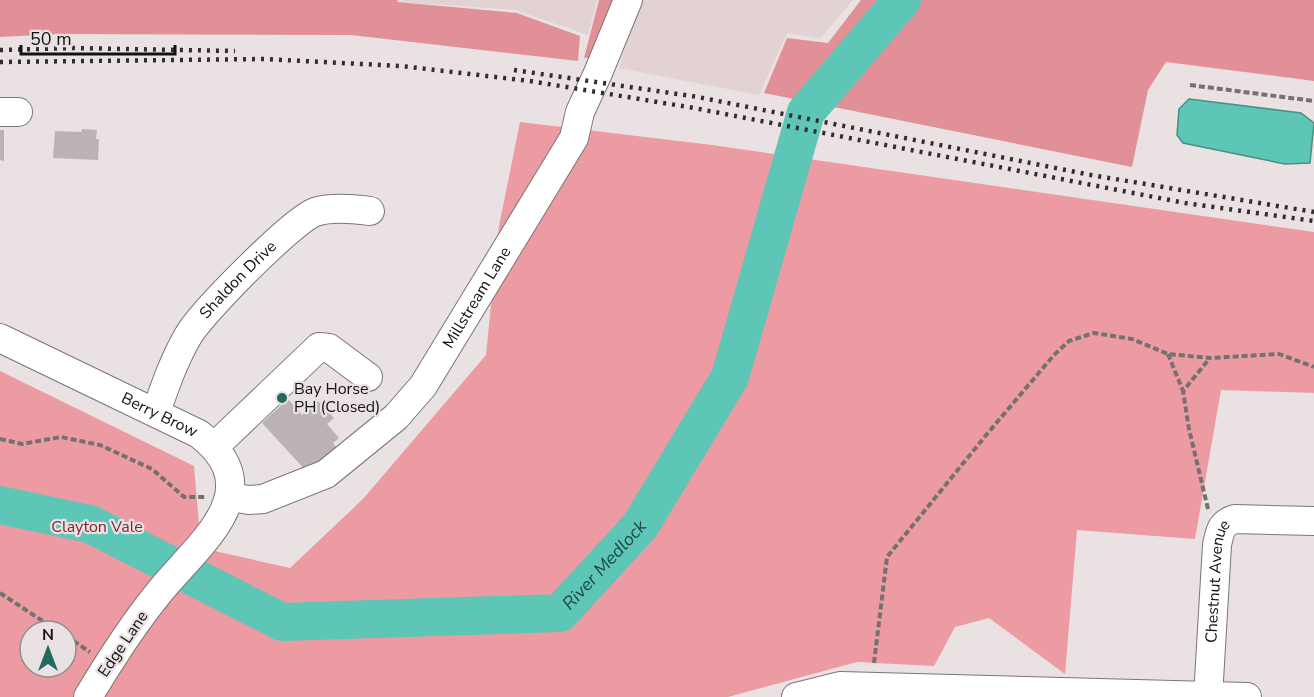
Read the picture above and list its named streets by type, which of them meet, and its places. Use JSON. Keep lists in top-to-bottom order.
{
  "streets": {
    "street": [
      "Shaldon Drive",
      "Millstream Lane",
      "Berry Brow",
      "Chestnut Avenue",
      "Edge Lane"
    ]
  },
  "crossings": [
    ["Shaldon Drive", "Berry Brow"],
    ["Millstream Lane", "Berry Brow"],
    ["Millstream Lane", "Edge Lane"],
    ["Berry Brow", "Edge Lane"]
  ],
  "water": ["River Medlock"],
  "parks": ["Clayton Vale"],
  "places": ["Bay Horse PH (Closed)"],
  "scale_bar": "50 m",
  "north": "top"
}
